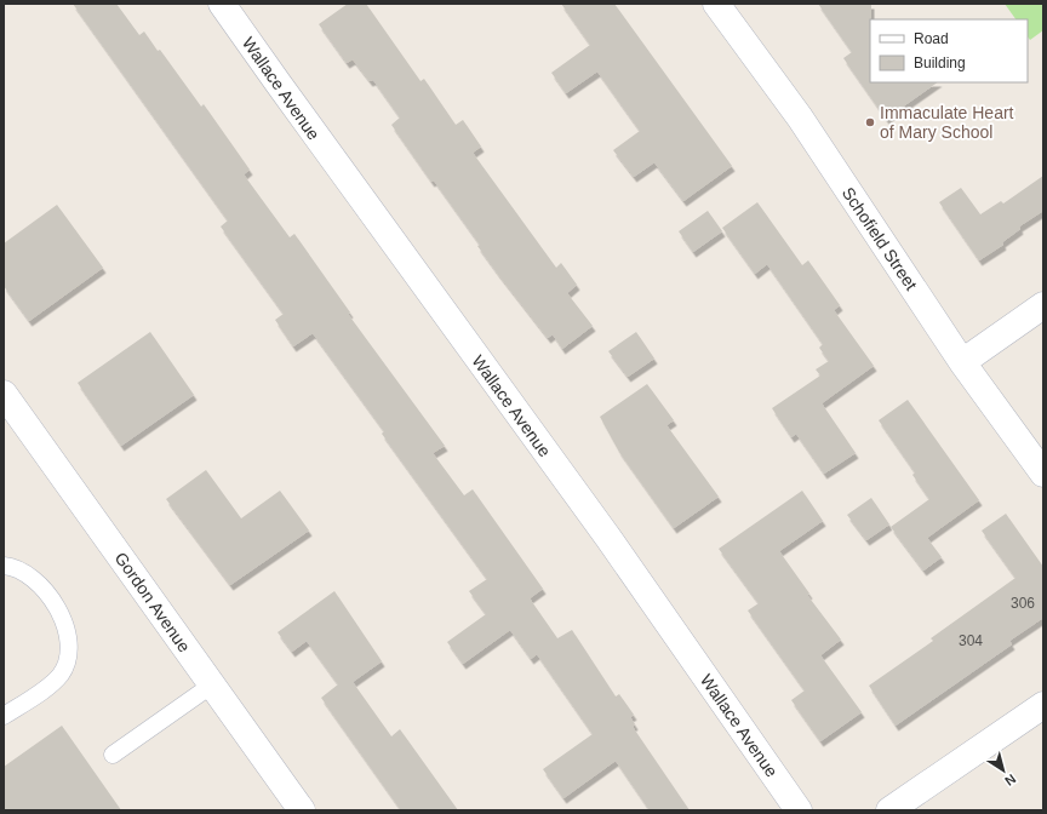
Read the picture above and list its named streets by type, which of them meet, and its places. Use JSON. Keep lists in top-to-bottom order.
{
  "streets": {
    "street": ["Wallace Avenue", "Schofield Street", "Gordon Avenue"]
  },
  "places": ["Immaculate Heart of Mary School"],
  "house_numbers": ["306", "304"],
  "legend": ["Road", "Building"],
  "north": "bottom right"
}
